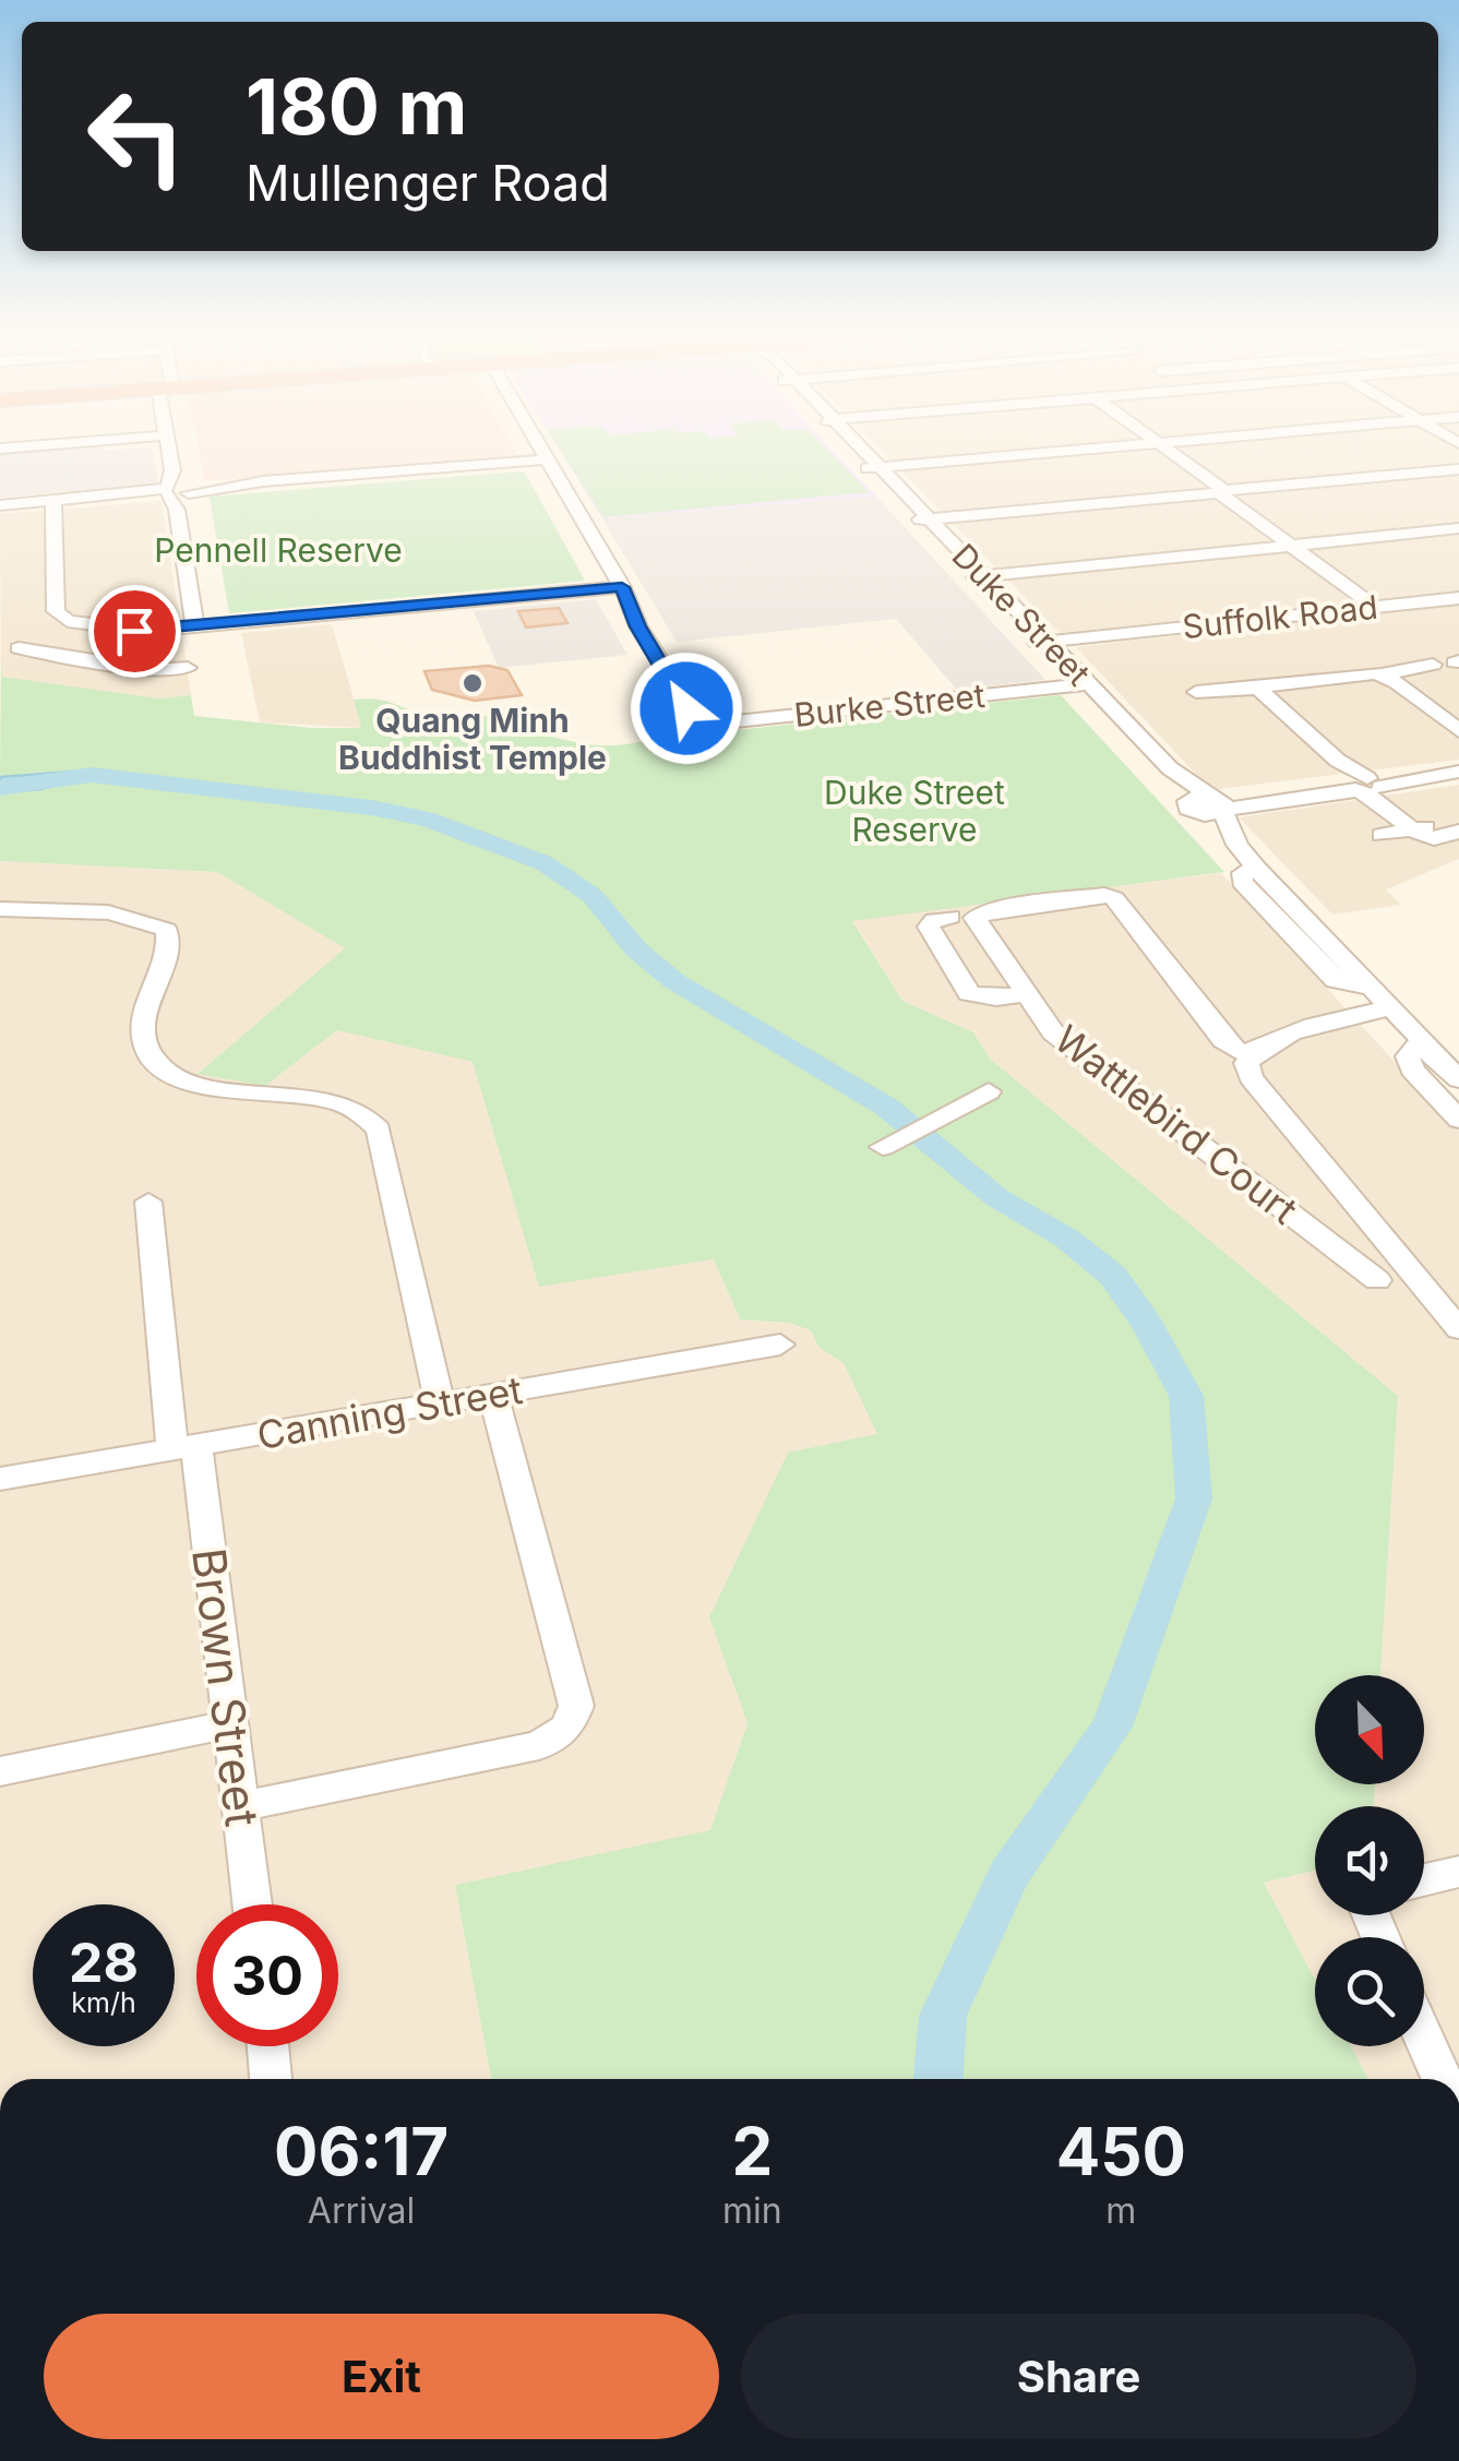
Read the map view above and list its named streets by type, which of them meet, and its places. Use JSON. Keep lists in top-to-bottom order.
{
  "streets": {
    "street": [
      "Duke Street",
      "Suffolk Road",
      "Burke Street",
      "Wattlebird Court",
      "Canning Street",
      "Brown Street"
    ]
  },
  "crossings": [
    ["Duke Street", "Suffolk Road"],
    ["Duke Street", "Burke Street"],
    ["Canning Street", "Brown Street"]
  ],
  "parks": ["Pennell Reserve", "Duke Street Reserve"],
  "places": ["Quang Minh Buddhist Temple"],
  "north": "bottom right",
  "page": {
    "turn": ["180 m", "Mullenger Road"],
    "speed": "28 km/h",
    "limit": "30",
    "eta": [
      "06:17",
      "Arrival",
      "2",
      "min",
      "450",
      "m"
    ],
    "buttons": ["Exit", "Share"]
  }
}
